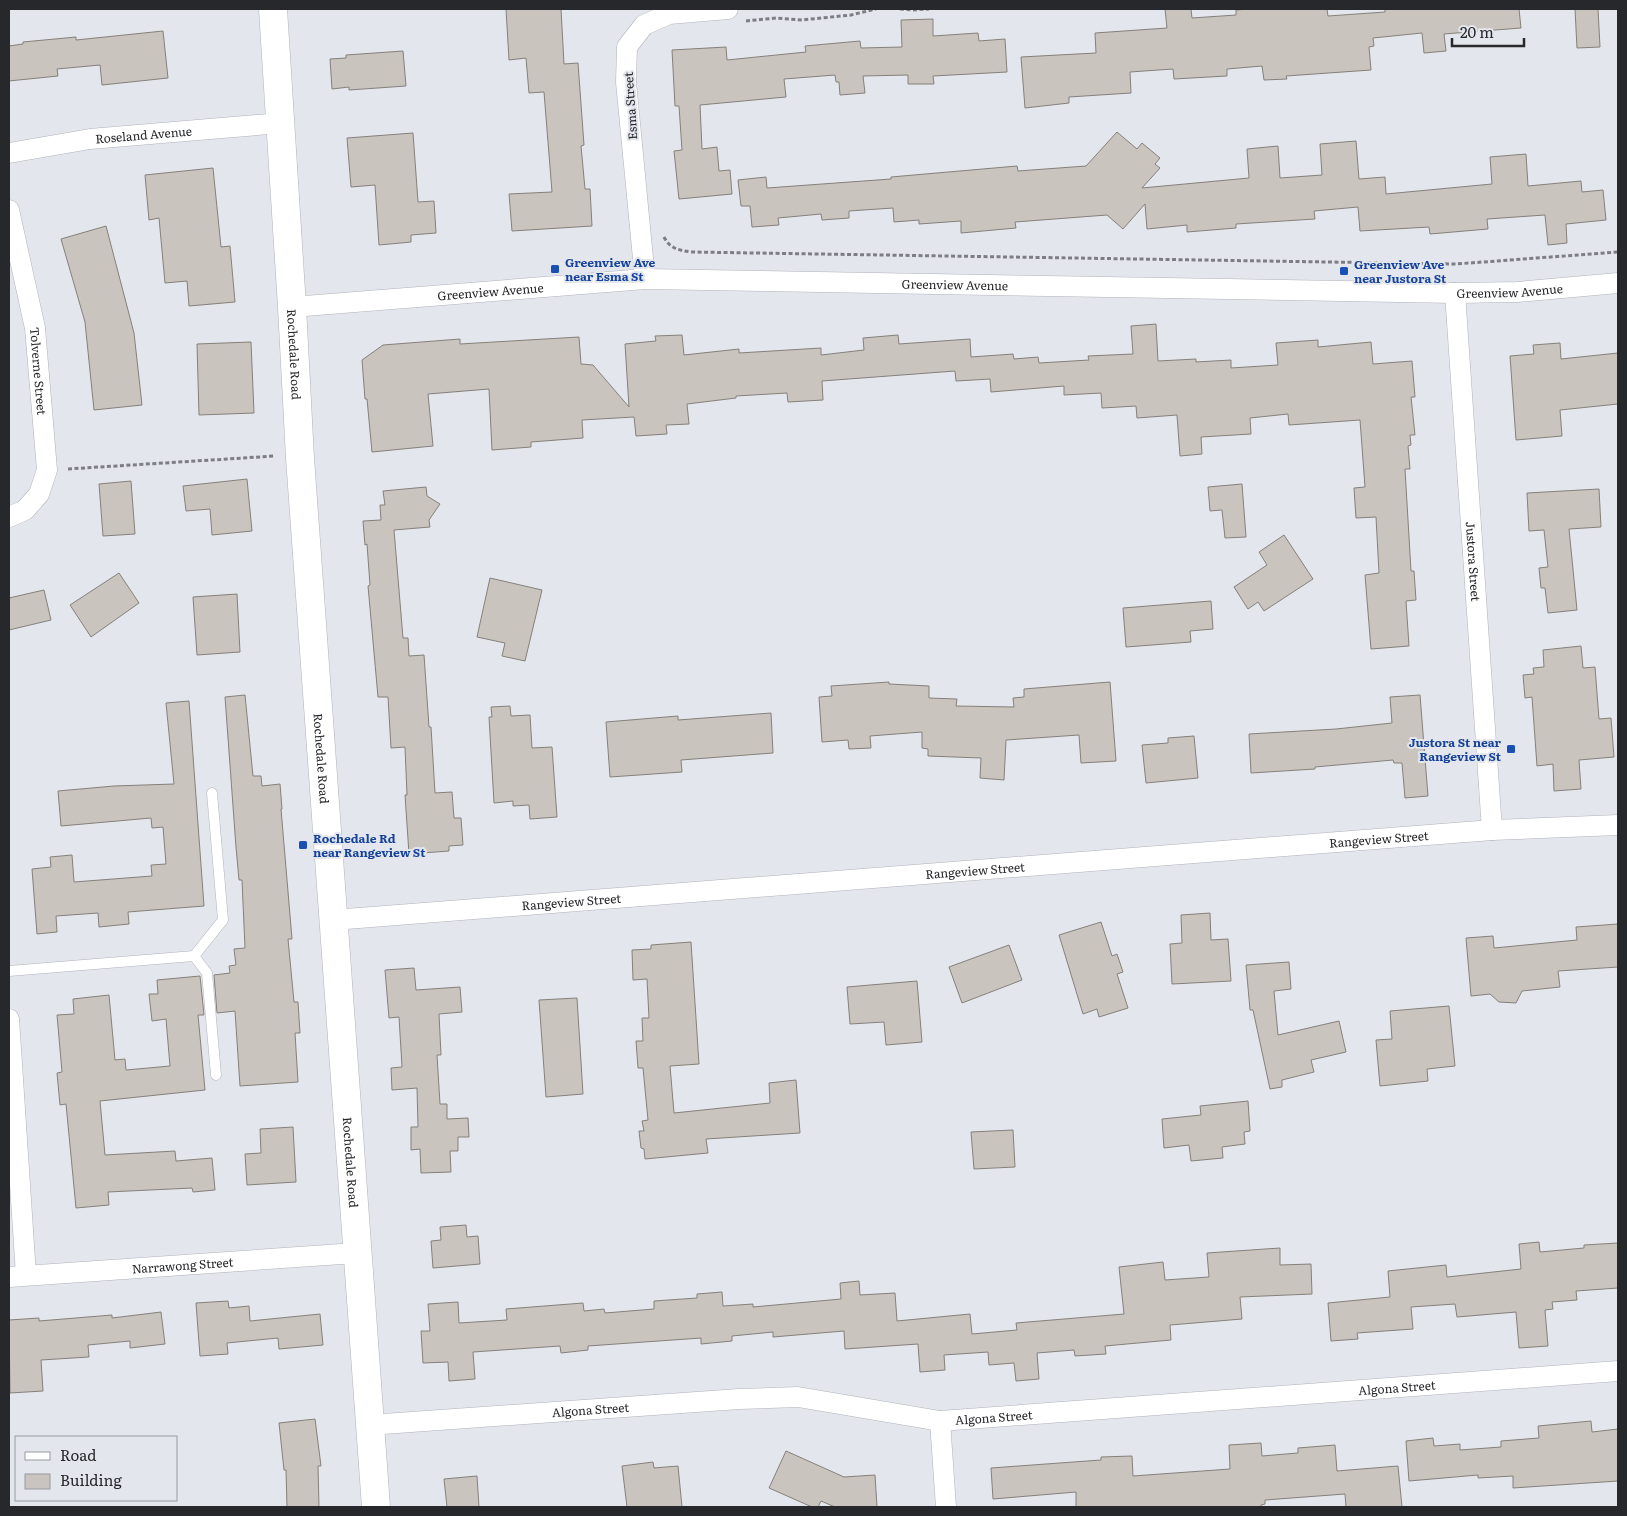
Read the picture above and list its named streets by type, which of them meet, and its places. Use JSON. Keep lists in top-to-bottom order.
{
  "streets": {
    "main road": ["Rochedale Road"],
    "street": [
      "Esma Street",
      "Roseland Avenue",
      "Greenview Avenue",
      "Tolverne Street",
      "Justora Street",
      "Rangeview Street",
      "Narrawong Street",
      "Algona Street"
    ]
  },
  "crossings": [
    ["Esma Street", "Greenview Avenue"],
    ["Roseland Avenue", "Rochedale Road"],
    ["Greenview Avenue", "Rochedale Road"],
    ["Greenview Avenue", "Justora Street"],
    ["Rochedale Road", "Rangeview Street"],
    ["Rochedale Road", "Narrawong Street"],
    ["Rochedale Road", "Algona Street"],
    ["Justora Street", "Rangeview Street"]
  ],
  "places": {
    "transit": [
      "Greenview Ave near Esma St",
      "Greenview Ave near Justora St",
      "Justora St near Rangeview St",
      "Rochedale Rd near Rangeview St"
    ]
  },
  "legend": ["Road", "Building"],
  "scale_bar": "20 m"
}
